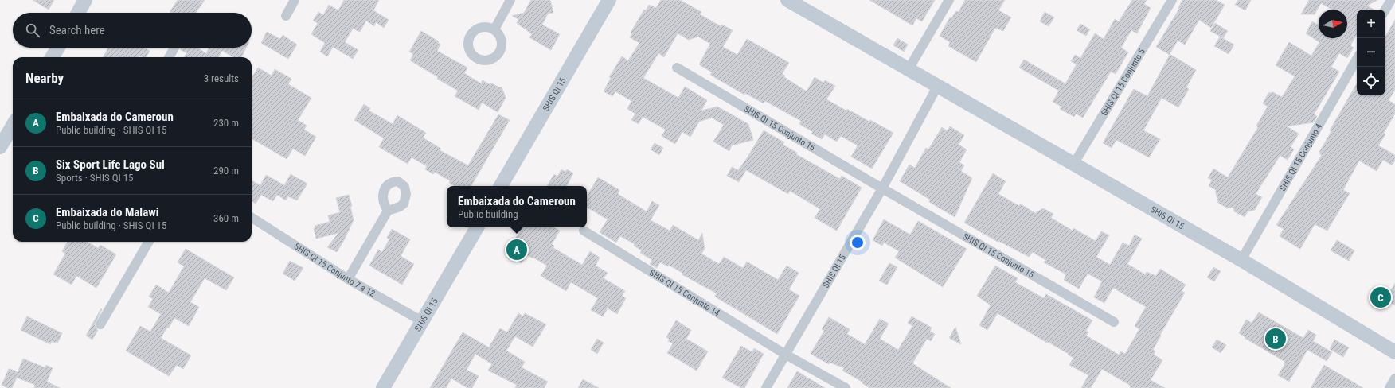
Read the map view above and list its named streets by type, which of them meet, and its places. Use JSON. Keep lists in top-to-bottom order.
{
  "streets": {
    "street": [
      "SHIS QI 15 Conjunto 5",
      "SHIS QI 15",
      "SHIS QI 15 Conjunto 16",
      "SHIS QI 15 Conjunto 4",
      "SHIS QI 15 Conjunto 15",
      "SHIS QI 15 Conjunto 7 a 12",
      "SHIS QI 15 Conjunto 14"
    ]
  },
  "crossings": [
    ["SHIS QI 15 Conjunto 5", "SHIS QI 15"],
    ["SHIS QI 15", "SHIS QI 15 Conjunto 16"],
    ["SHIS QI 15", "SHIS QI 15 Conjunto 4"],
    ["SHIS QI 15", "SHIS QI 15 Conjunto 15"],
    ["SHIS QI 15", "SHIS QI 15 Conjunto 7 a 12"],
    ["SHIS QI 15", "SHIS QI 15 Conjunto 14"],
    ["SHIS QI 15 Conjunto 16", "SHIS QI 15 Conjunto 15"]
  ],
  "north": "right",
  "page": {
    "map_buttons": ["+", "−"],
    "search": "Search here",
    "heading": ["Nearby", "3 results"],
    "list": [
      {
        "mark": "A",
        "name": "Embaixada do Cameroun",
        "note": "Public building · SHIS QI 15",
        "value": "230 m"
      },
      {
        "mark": "B",
        "name": "Six Sport Life Lago Sul",
        "note": "Sports · SHIS QI 15",
        "value": "290 m"
      },
      {
        "mark": "C",
        "name": "Embaixada do Malawi",
        "note": "Public building · SHIS QI 15",
        "value": "360 m"
      }
    ],
    "popup": ["Embaixada do Cameroun", "Public building"],
    "pins": ["A", "C", "B"]
  }
}
